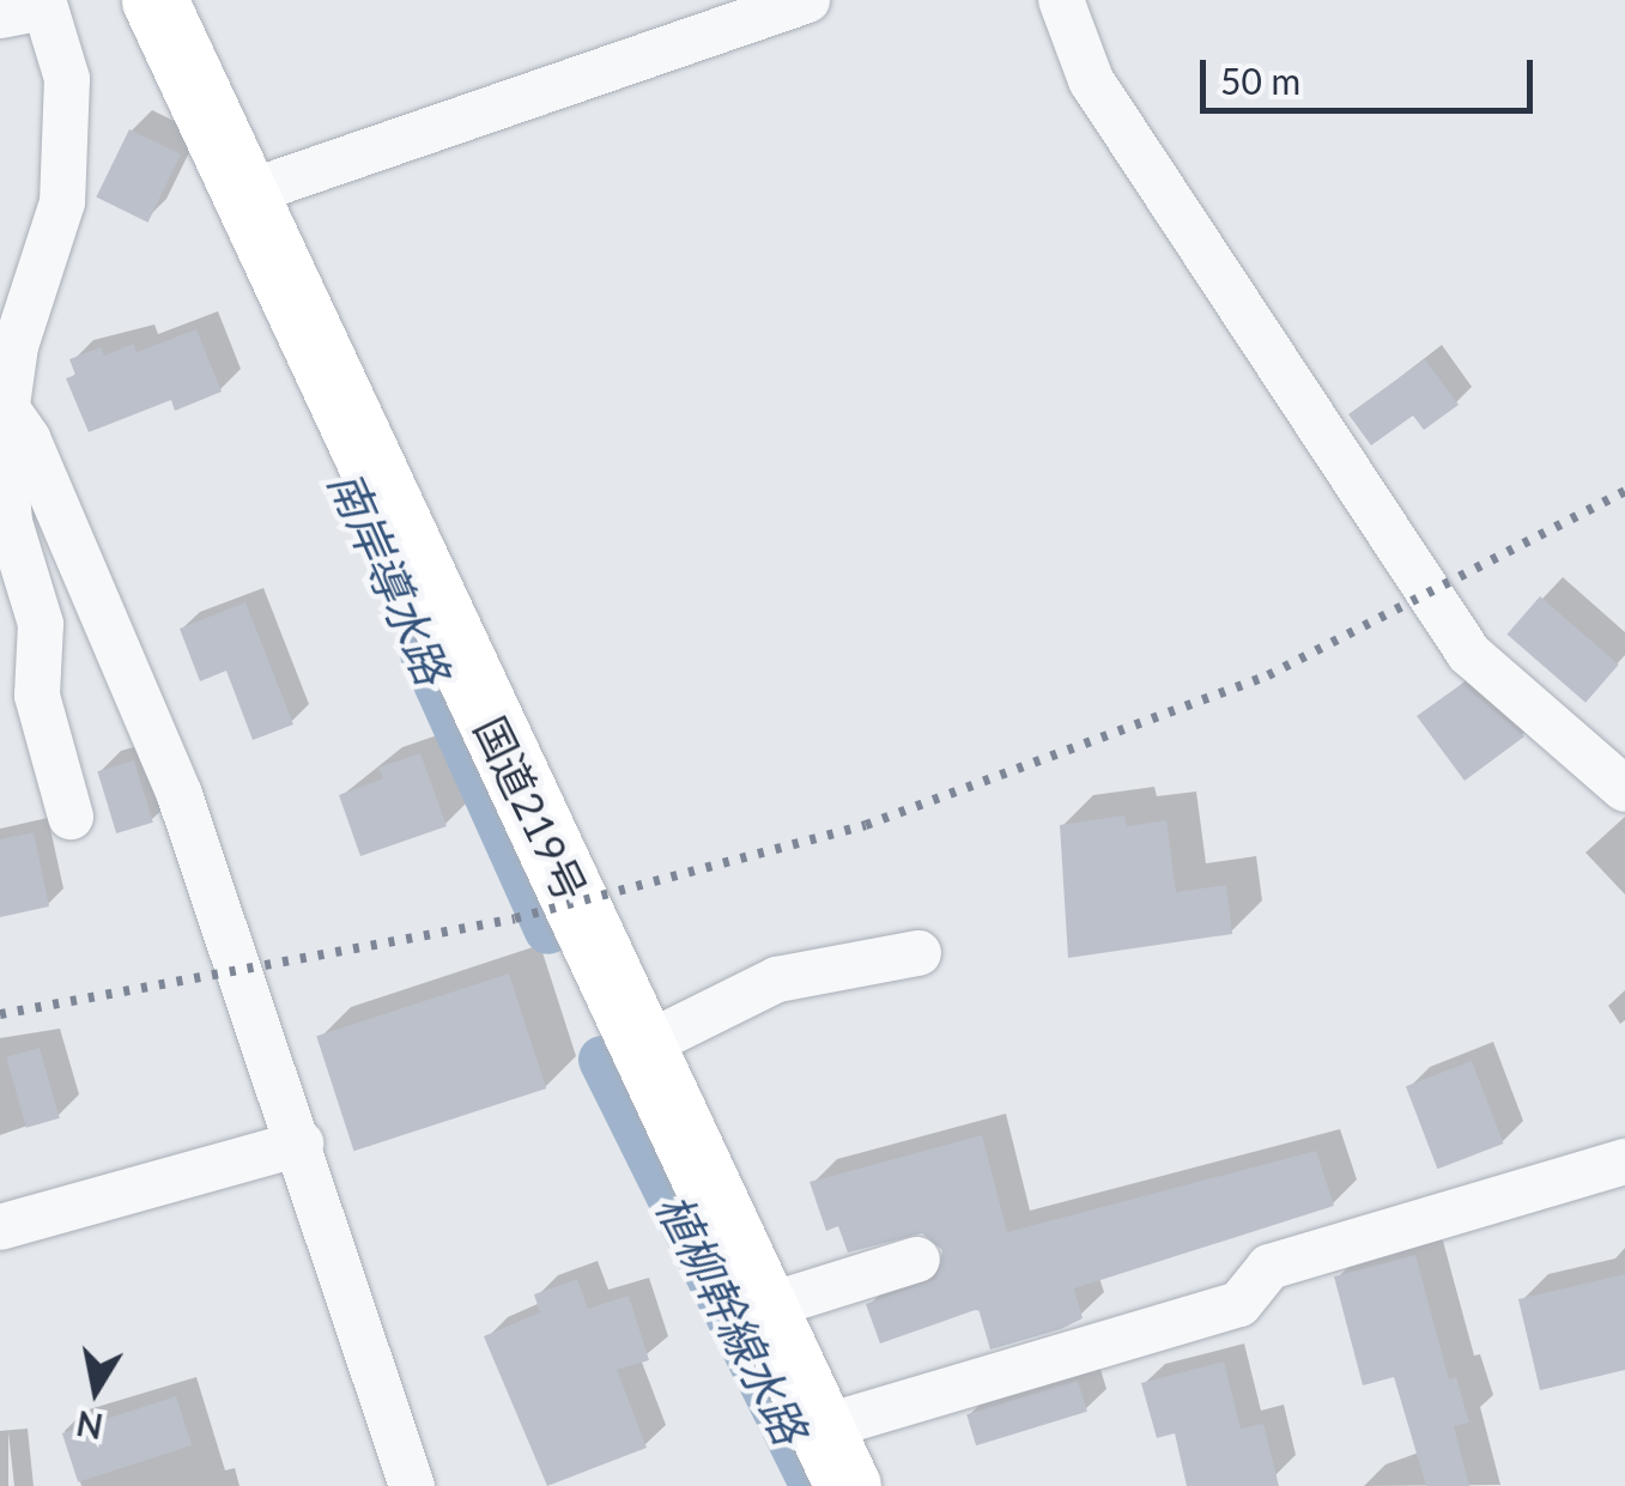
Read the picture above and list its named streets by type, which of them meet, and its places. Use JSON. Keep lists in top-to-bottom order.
{
  "streets": {
    "highway": ["国道219号"]
  },
  "water": ["南岸導水路", "植柳幹線水路"],
  "scale_bar": "50 m",
  "north": "bottom"
}
